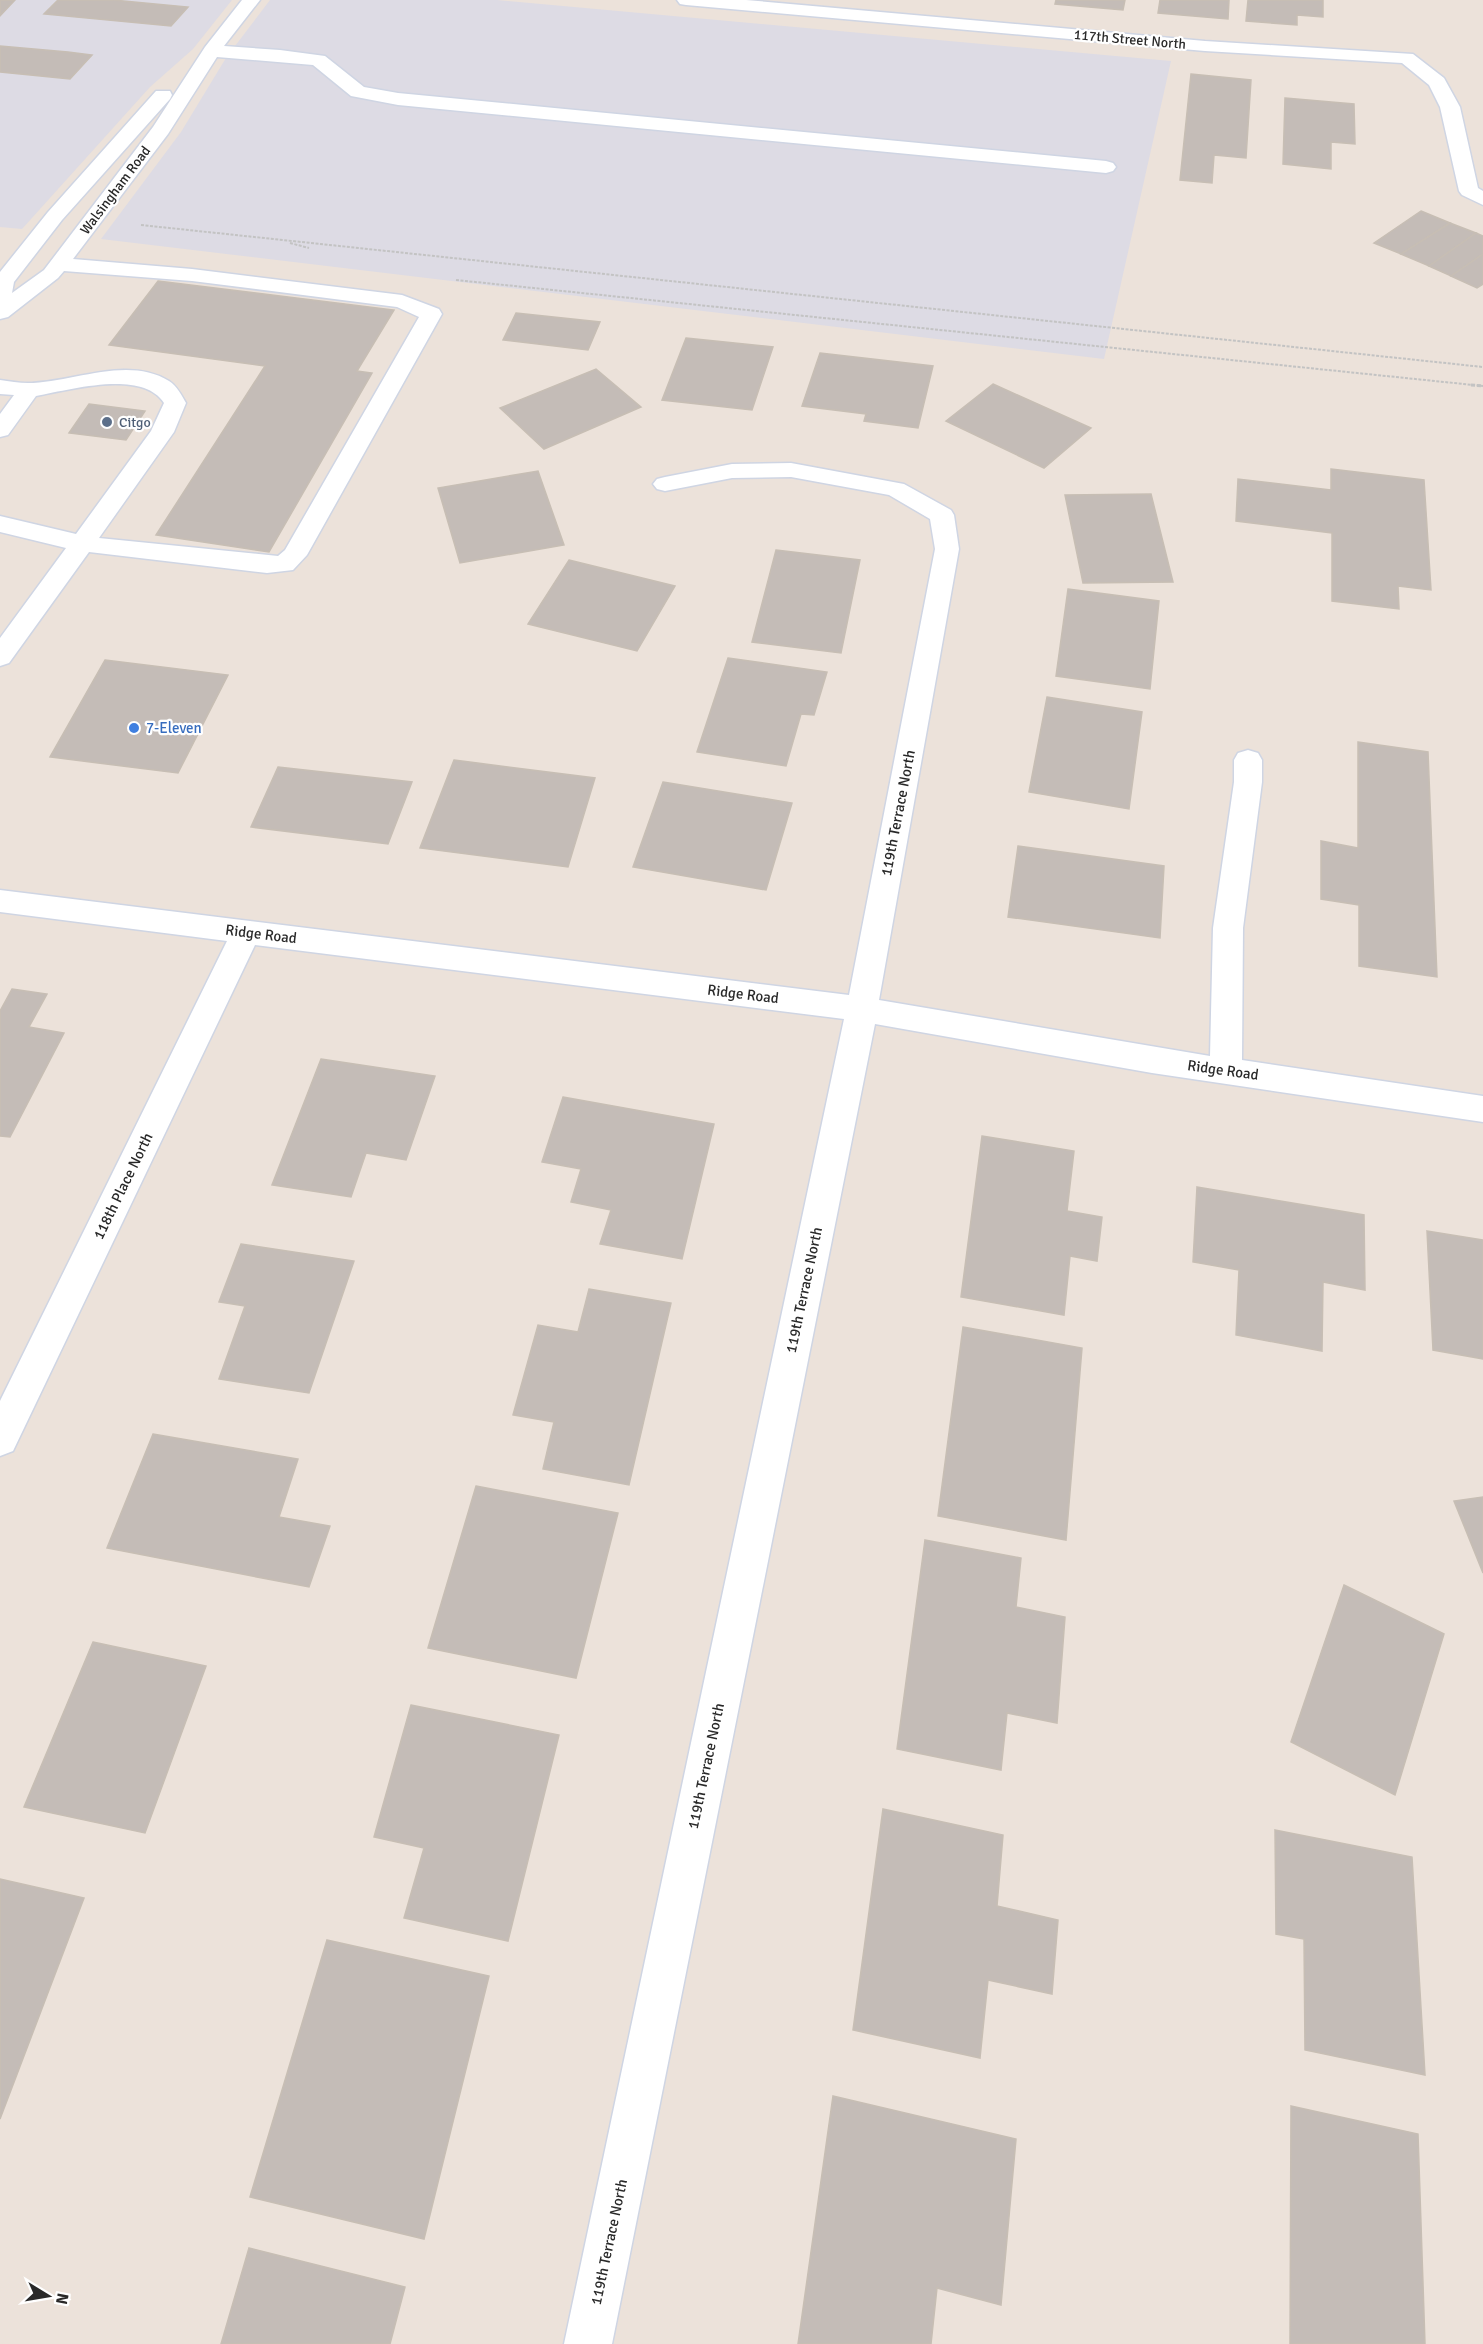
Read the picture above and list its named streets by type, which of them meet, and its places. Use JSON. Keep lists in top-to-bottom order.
{
  "streets": {
    "street": [
      "117th Street North",
      "Walsingham Road",
      "119th Terrace North",
      "Ridge Road",
      "118th Place North"
    ]
  },
  "crossings": [
    ["119th Terrace North", "Ridge Road"],
    ["Ridge Road", "118th Place North"]
  ],
  "places": ["Citgo", "7-Eleven"],
  "north": "right"
}
